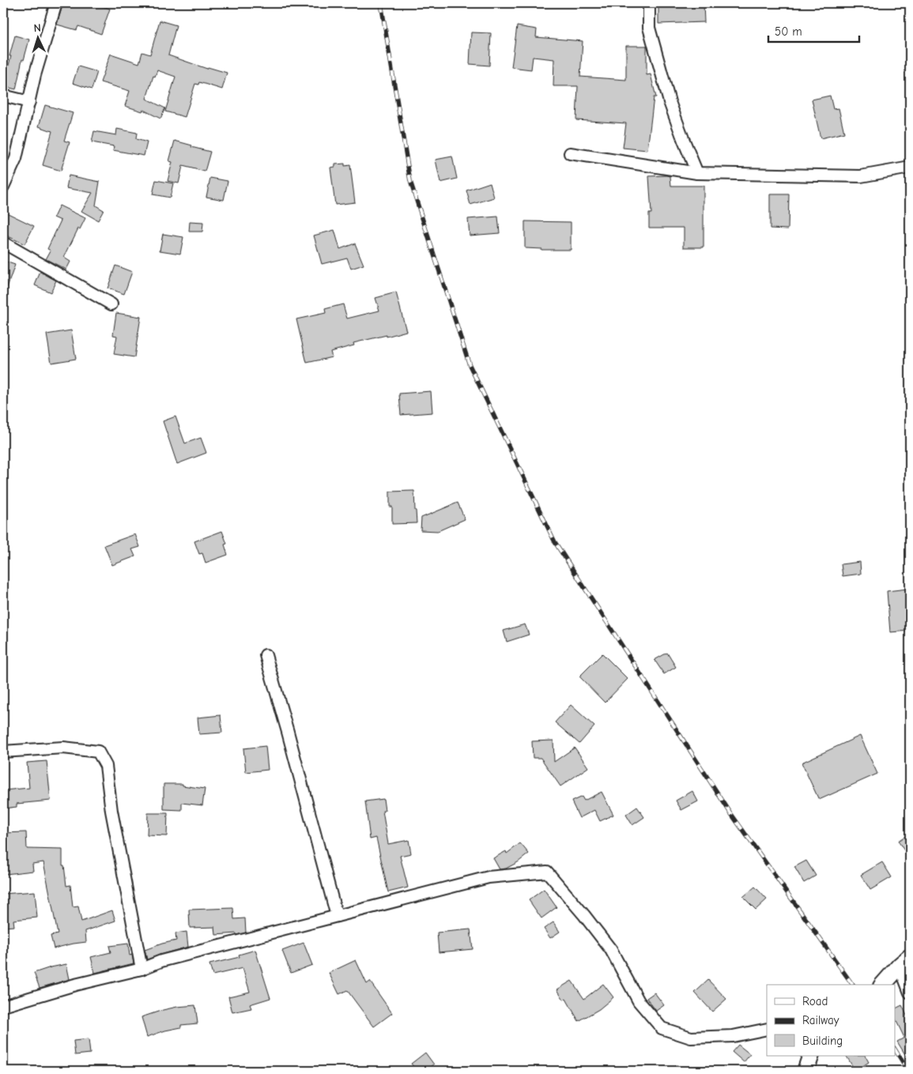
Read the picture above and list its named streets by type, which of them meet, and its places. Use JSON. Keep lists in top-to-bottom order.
{
  "legend": ["Road", "Railway", "Building"],
  "scale_bar": "50 m",
  "north": "top"
}
